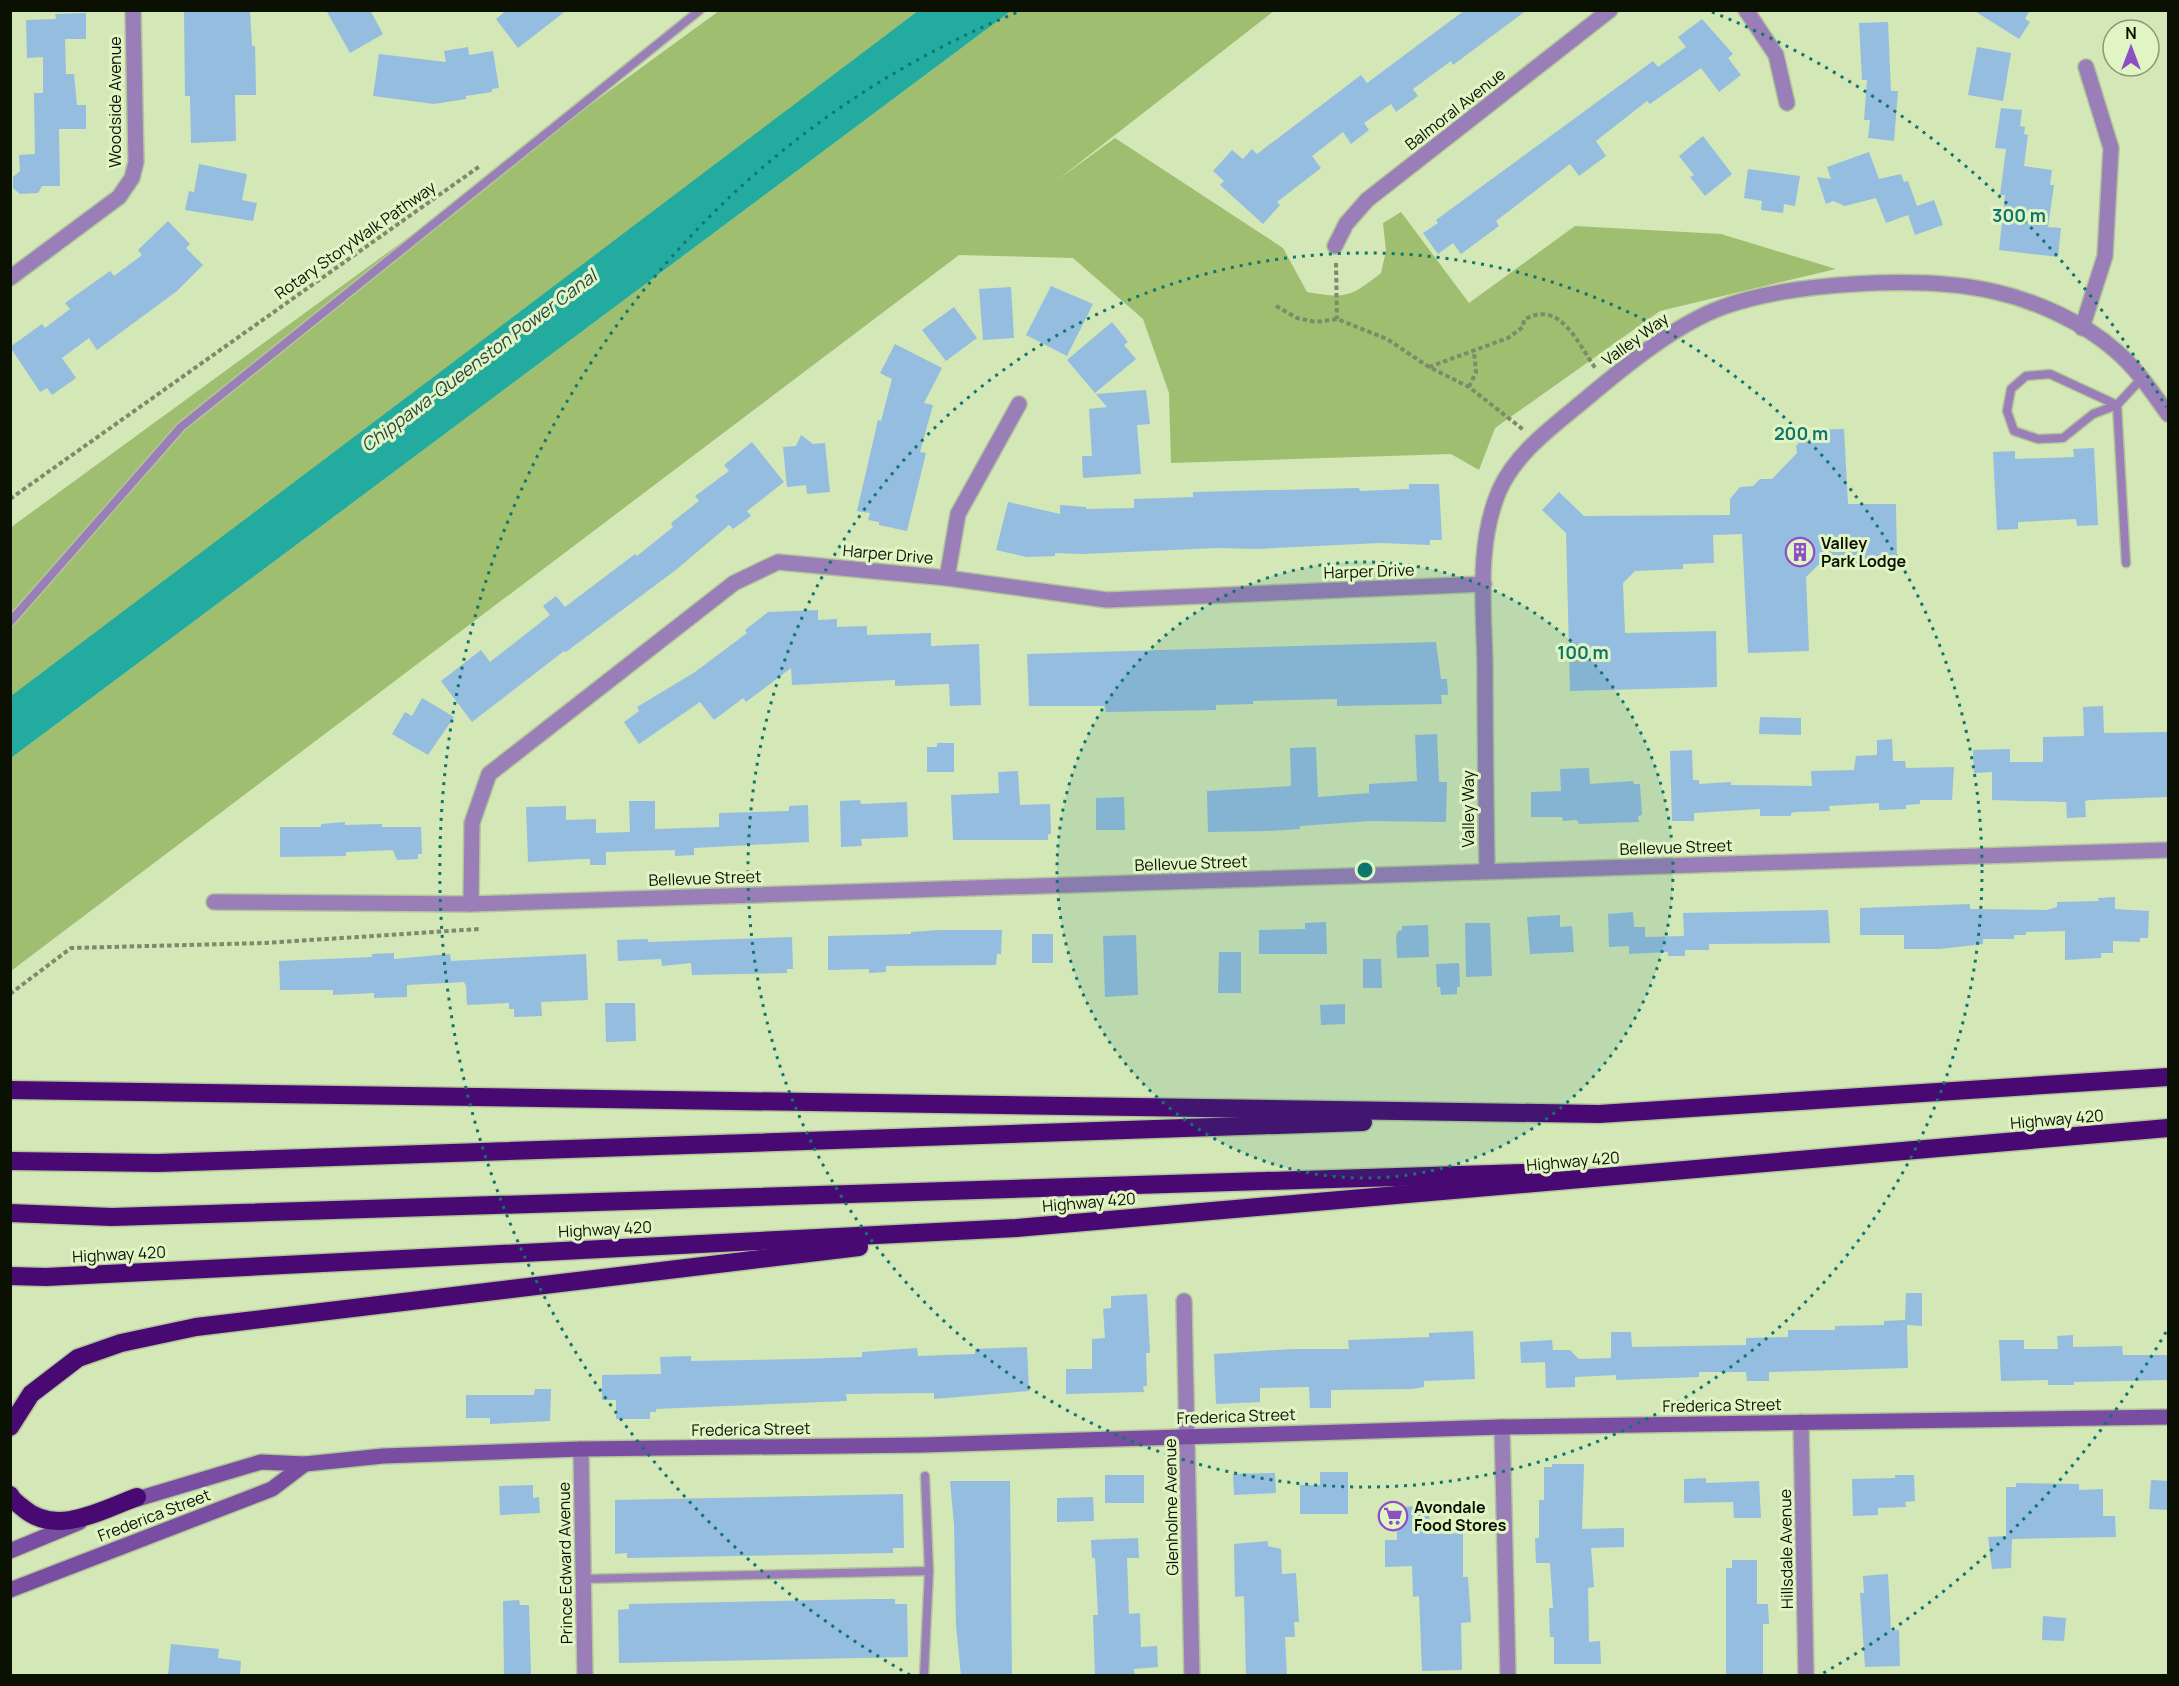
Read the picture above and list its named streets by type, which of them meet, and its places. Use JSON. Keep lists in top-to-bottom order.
{
  "streets": {
    "highway": ["Highway 420"],
    "street": [
      "Woodside Avenue",
      "Balmoral Avenue",
      "Valley Way",
      "Harper Drive",
      "Bellevue Street",
      "Frederica Street",
      "Glenholme Avenue",
      "Hillsdale Avenue",
      "Prince Edward Avenue"
    ],
    "path": ["Rotary StoryWalk Pathway"]
  },
  "crossings": [
    ["Valley Way", "Harper Drive"],
    ["Valley Way", "Bellevue Street"],
    ["Harper Drive", "Bellevue Street"],
    ["Frederica Street", "Glenholme Avenue"],
    ["Frederica Street", "Hillsdale Avenue"],
    ["Frederica Street", "Prince Edward Avenue"]
  ],
  "water": ["Chippawa-Queenston Power Canal"],
  "places": {
    "building": ["Valley Park Lodge"],
    "supermarket": ["Avondale Food Stores"]
  },
  "north": "top",
  "rings": ["300 m", "200 m", "100 m"]
}
